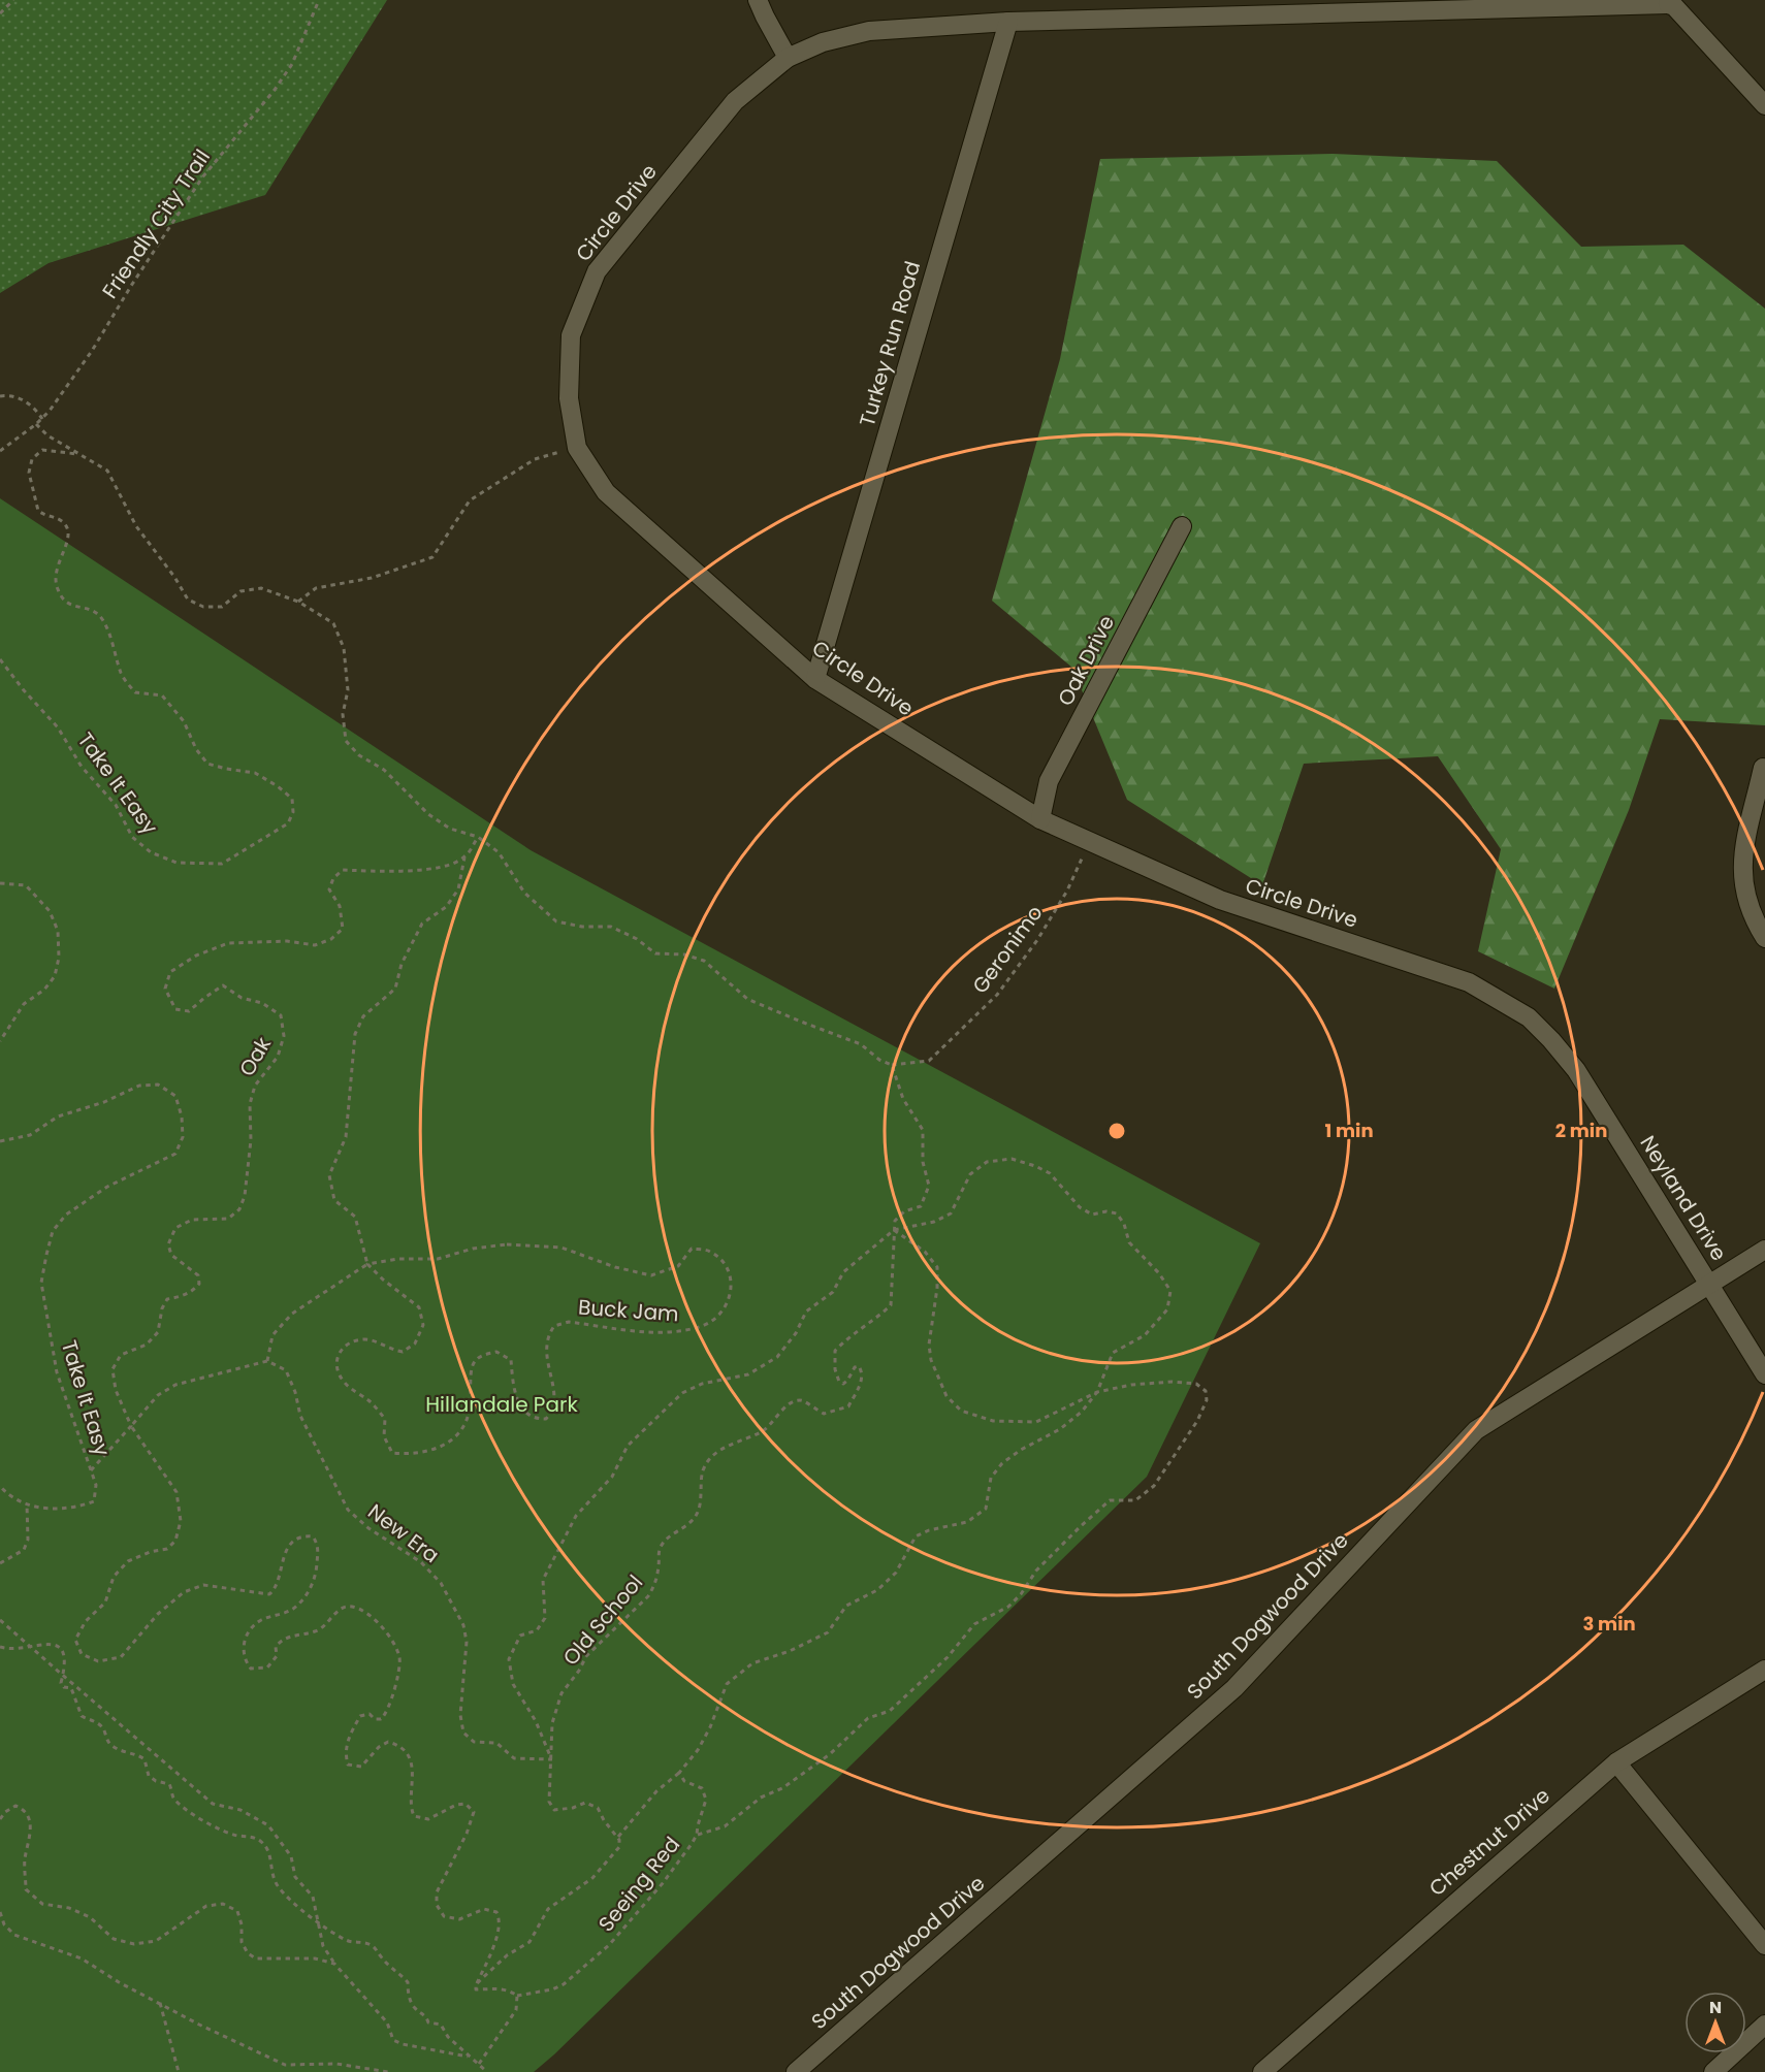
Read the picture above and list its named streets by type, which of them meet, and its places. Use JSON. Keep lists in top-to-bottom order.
{
  "streets": {
    "street": [
      "Circle Drive",
      "Turkey Run Road",
      "Oak Drive",
      "Neyland Drive",
      "South Dogwood Drive",
      "Chestnut Drive"
    ],
    "path": [
      "Friendly City Trail",
      "Take It Easy",
      "Geronimo",
      "Oak",
      "Buck Jam",
      "New Era",
      "Old School",
      "Seeing Red"
    ]
  },
  "crossings": [
    ["Circle Drive", "Turkey Run Road"],
    ["Circle Drive", "Oak Drive"],
    ["Circle Drive", "Geronimo"],
    ["Circle Drive", "Neyland Drive"],
    ["Neyland Drive", "South Dogwood Drive"],
    ["New Era", "Old School"]
  ],
  "parks": ["Hillandale Park"],
  "north": "top",
  "rings": ["1 min", "2 min", "3 min"]
}
